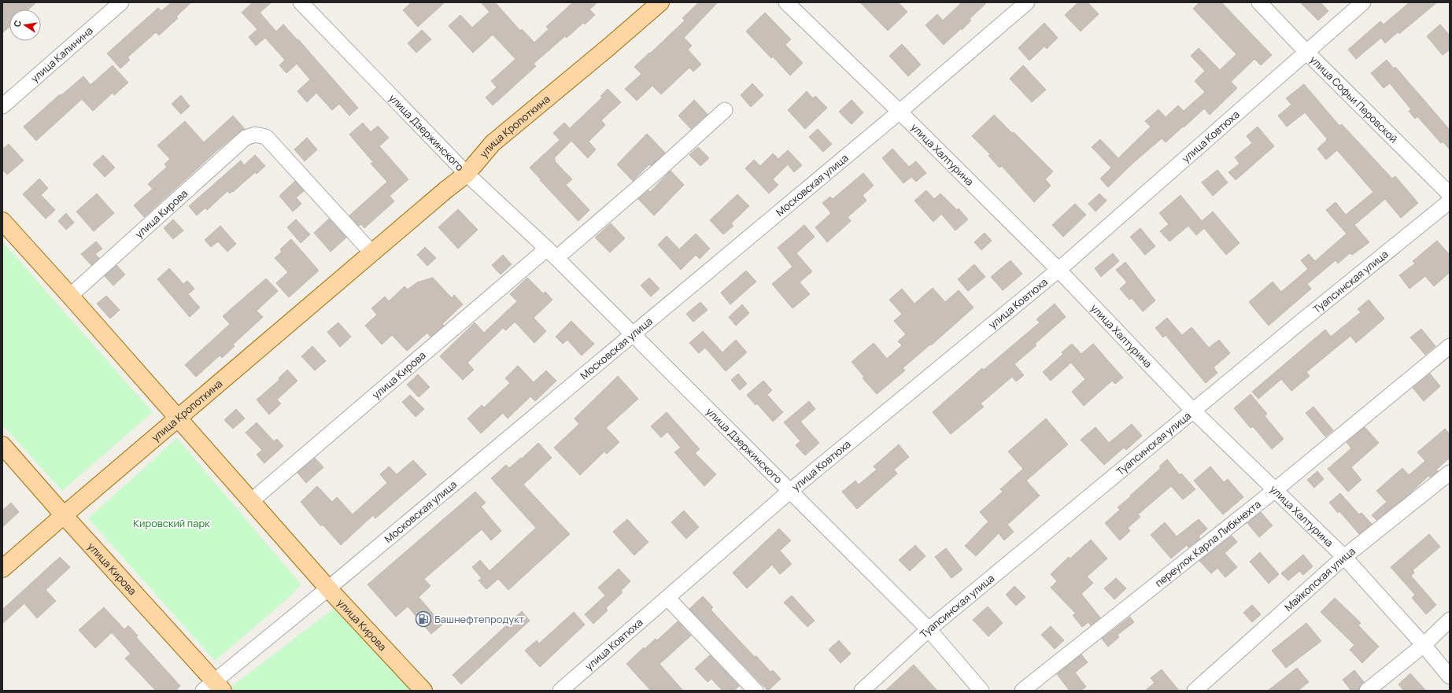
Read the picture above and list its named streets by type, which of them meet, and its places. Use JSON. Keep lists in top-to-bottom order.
{
  "streets": {
    "main road": ["улица Кропоткина", "улица Кирова"],
    "street": [
      "улица Калинина",
      "улица Софьи Перовской",
      "улица Дзержинского",
      "улица Ковтюха",
      "улица Халтурина",
      "Московская улица",
      "Туапсинская улица",
      "переулок Карла Либкнехта",
      "Майкопская улица"
    ]
  },
  "crossings": [
    ["улица Софьи Перовской", "улица Ковтюха"],
    ["улица Кропоткина", "улица Дзержинского"],
    ["улица Кропоткина", "улица Кирова"],
    ["улица Дзержинского", "улица Ковтюха"],
    ["улица Дзержинского", "Московская улица"],
    ["улица Дзержинского", "улица Кирова"],
    ["улица Дзержинского", "Туапсинская улица"],
    ["улица Ковтюха", "улица Халтурина"],
    ["улица Халтурина", "Московская улица"],
    ["улица Халтурина", "Туапсинская улица"],
    ["улица Халтурина", "переулок Карла Либкнехта"],
    ["улица Халтурина", "Майкопская улица"],
    ["Московская улица", "улица Кирова"]
  ],
  "parks": ["Кировский парк"],
  "places": {
    "fuel station": ["Башнефтепродукт"]
  },
  "north": "left"
}
